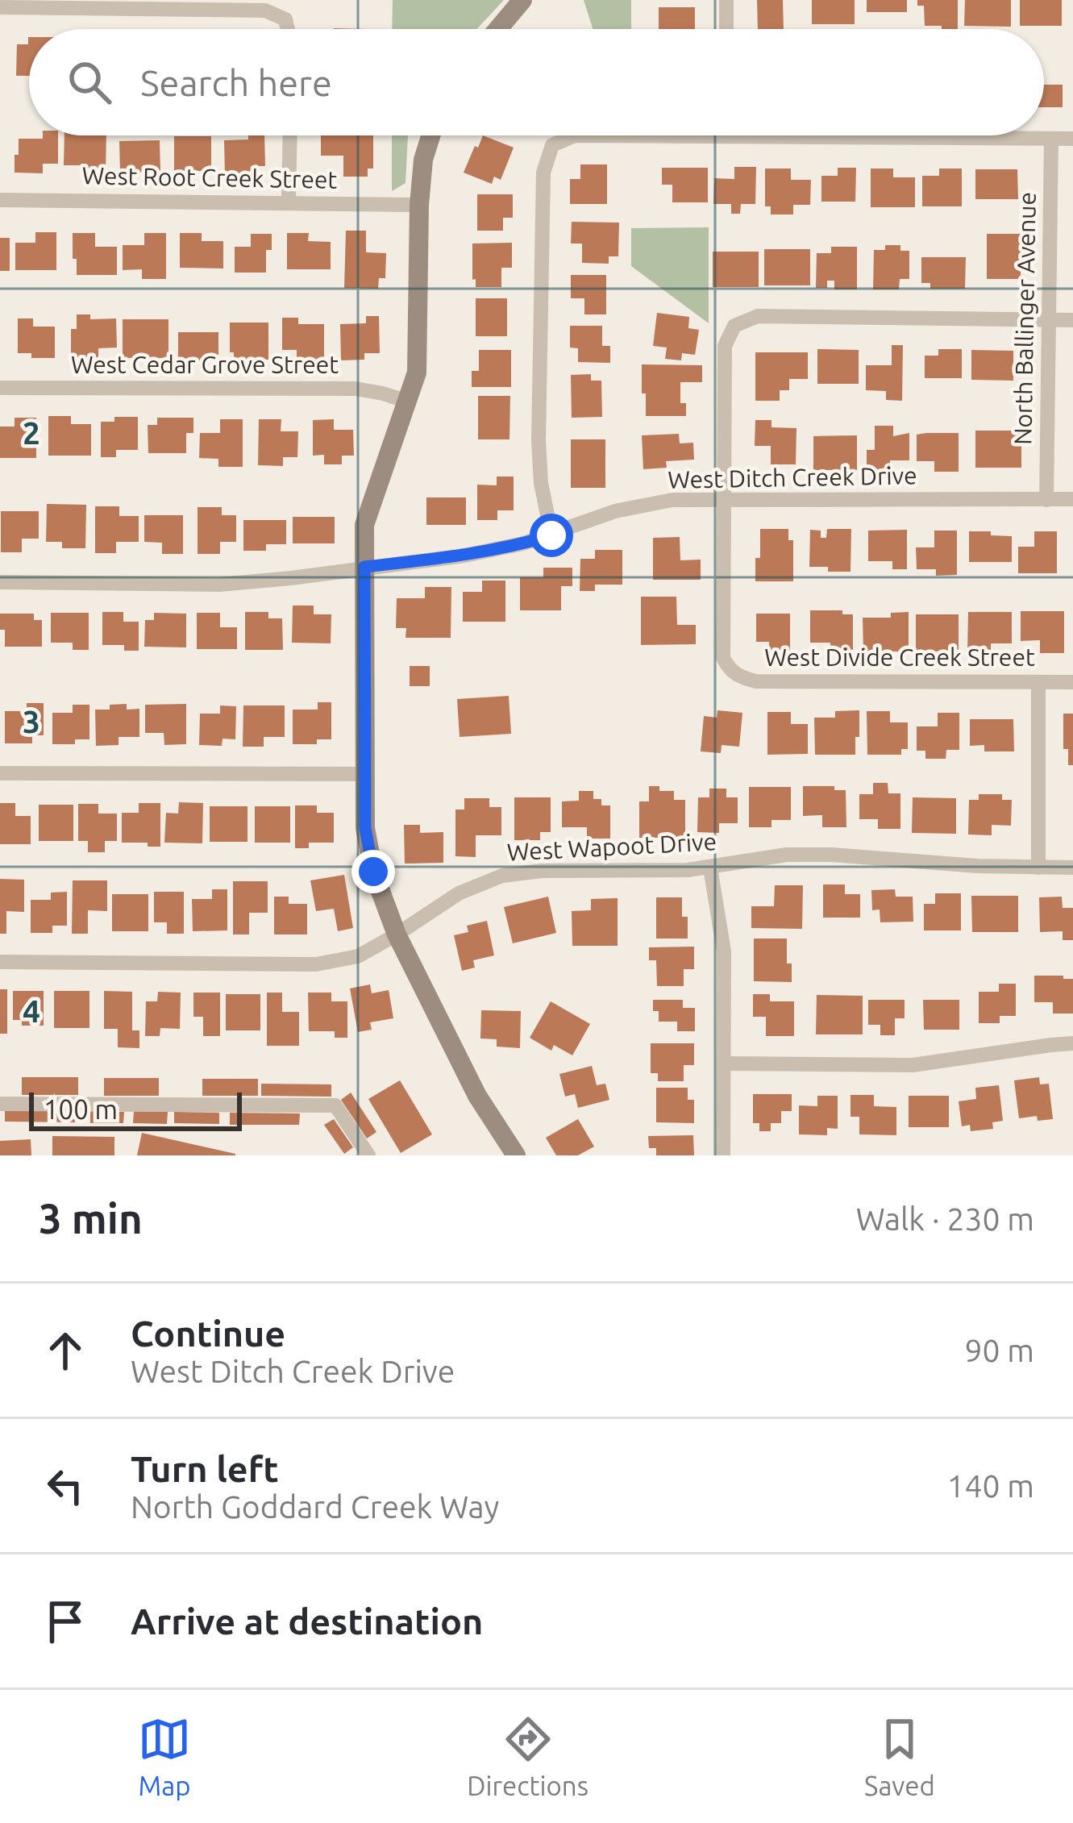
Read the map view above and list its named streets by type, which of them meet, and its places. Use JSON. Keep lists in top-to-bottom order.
{
  "streets": {
    "street": [
      "West Root Creek Street",
      "North Ballinger Avenue",
      "West Cedar Grove Street",
      "West Ditch Creek Drive",
      "West Divide Creek Street",
      "West Wapoot Drive"
    ]
  },
  "crossings": [
    ["North Ballinger Avenue", "West Ditch Creek Drive"],
    ["West Ditch Creek Drive", "West Divide Creek Street"]
  ],
  "scale_bar": "100 m",
  "page": {
    "search": "Search here",
    "scale": "100 m",
    "heading": ["3 min", "Walk · 230 m"],
    "list": [
      ["Continue", "West Ditch Creek Drive", "90 m"],
      ["Turn left", "North Goddard Creek Way", "140 m"],
      "Arrive at destination"
    ],
    "nav": ["Map", "Directions", "Saved"]
  },
  "grid": {
    "rows": ["2", "3", "4"]
  }
}
